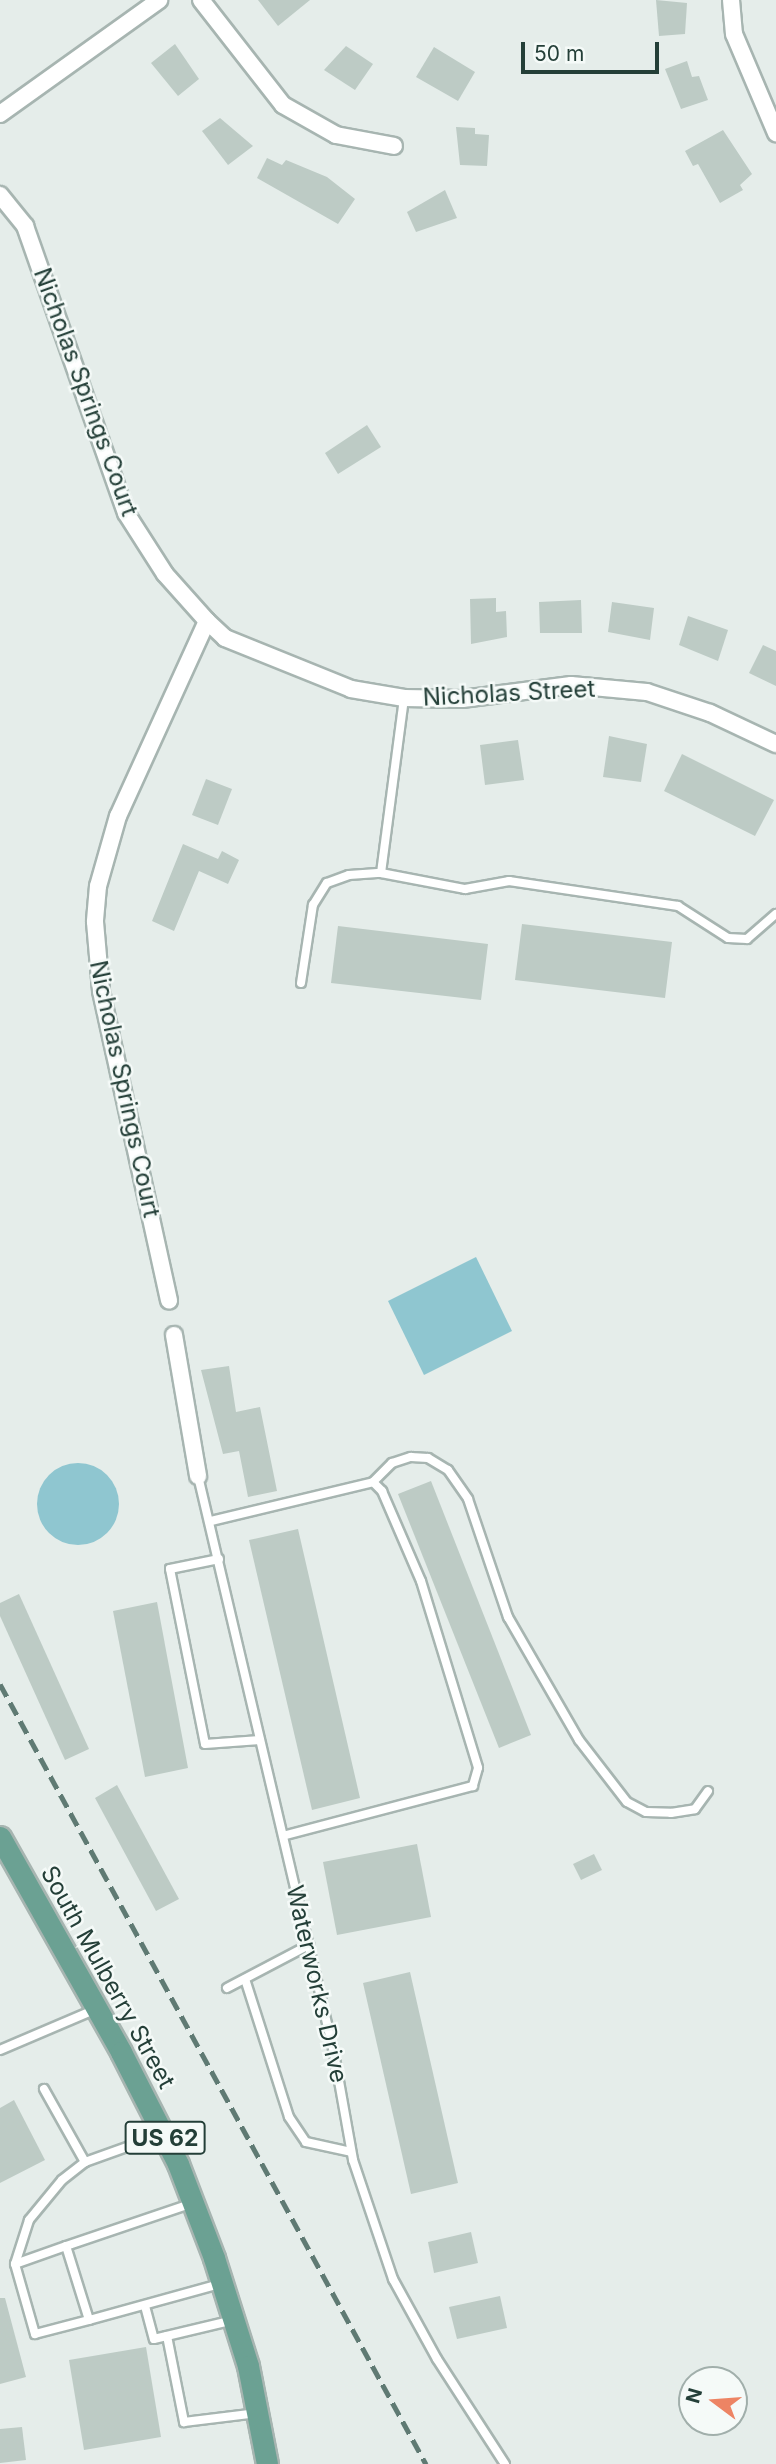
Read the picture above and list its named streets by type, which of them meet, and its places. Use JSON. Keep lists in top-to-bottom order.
{
  "streets": {
    "main road": ["South Mulberry Street", "US 62"],
    "street": ["Nicholas Springs Court", "Nicholas Street"],
    "lane": ["Waterworks Drive"]
  },
  "crossings": [
    ["Nicholas Springs Court", "Nicholas Street"]
  ],
  "scale_bar": "50 m",
  "north": "left"
}
